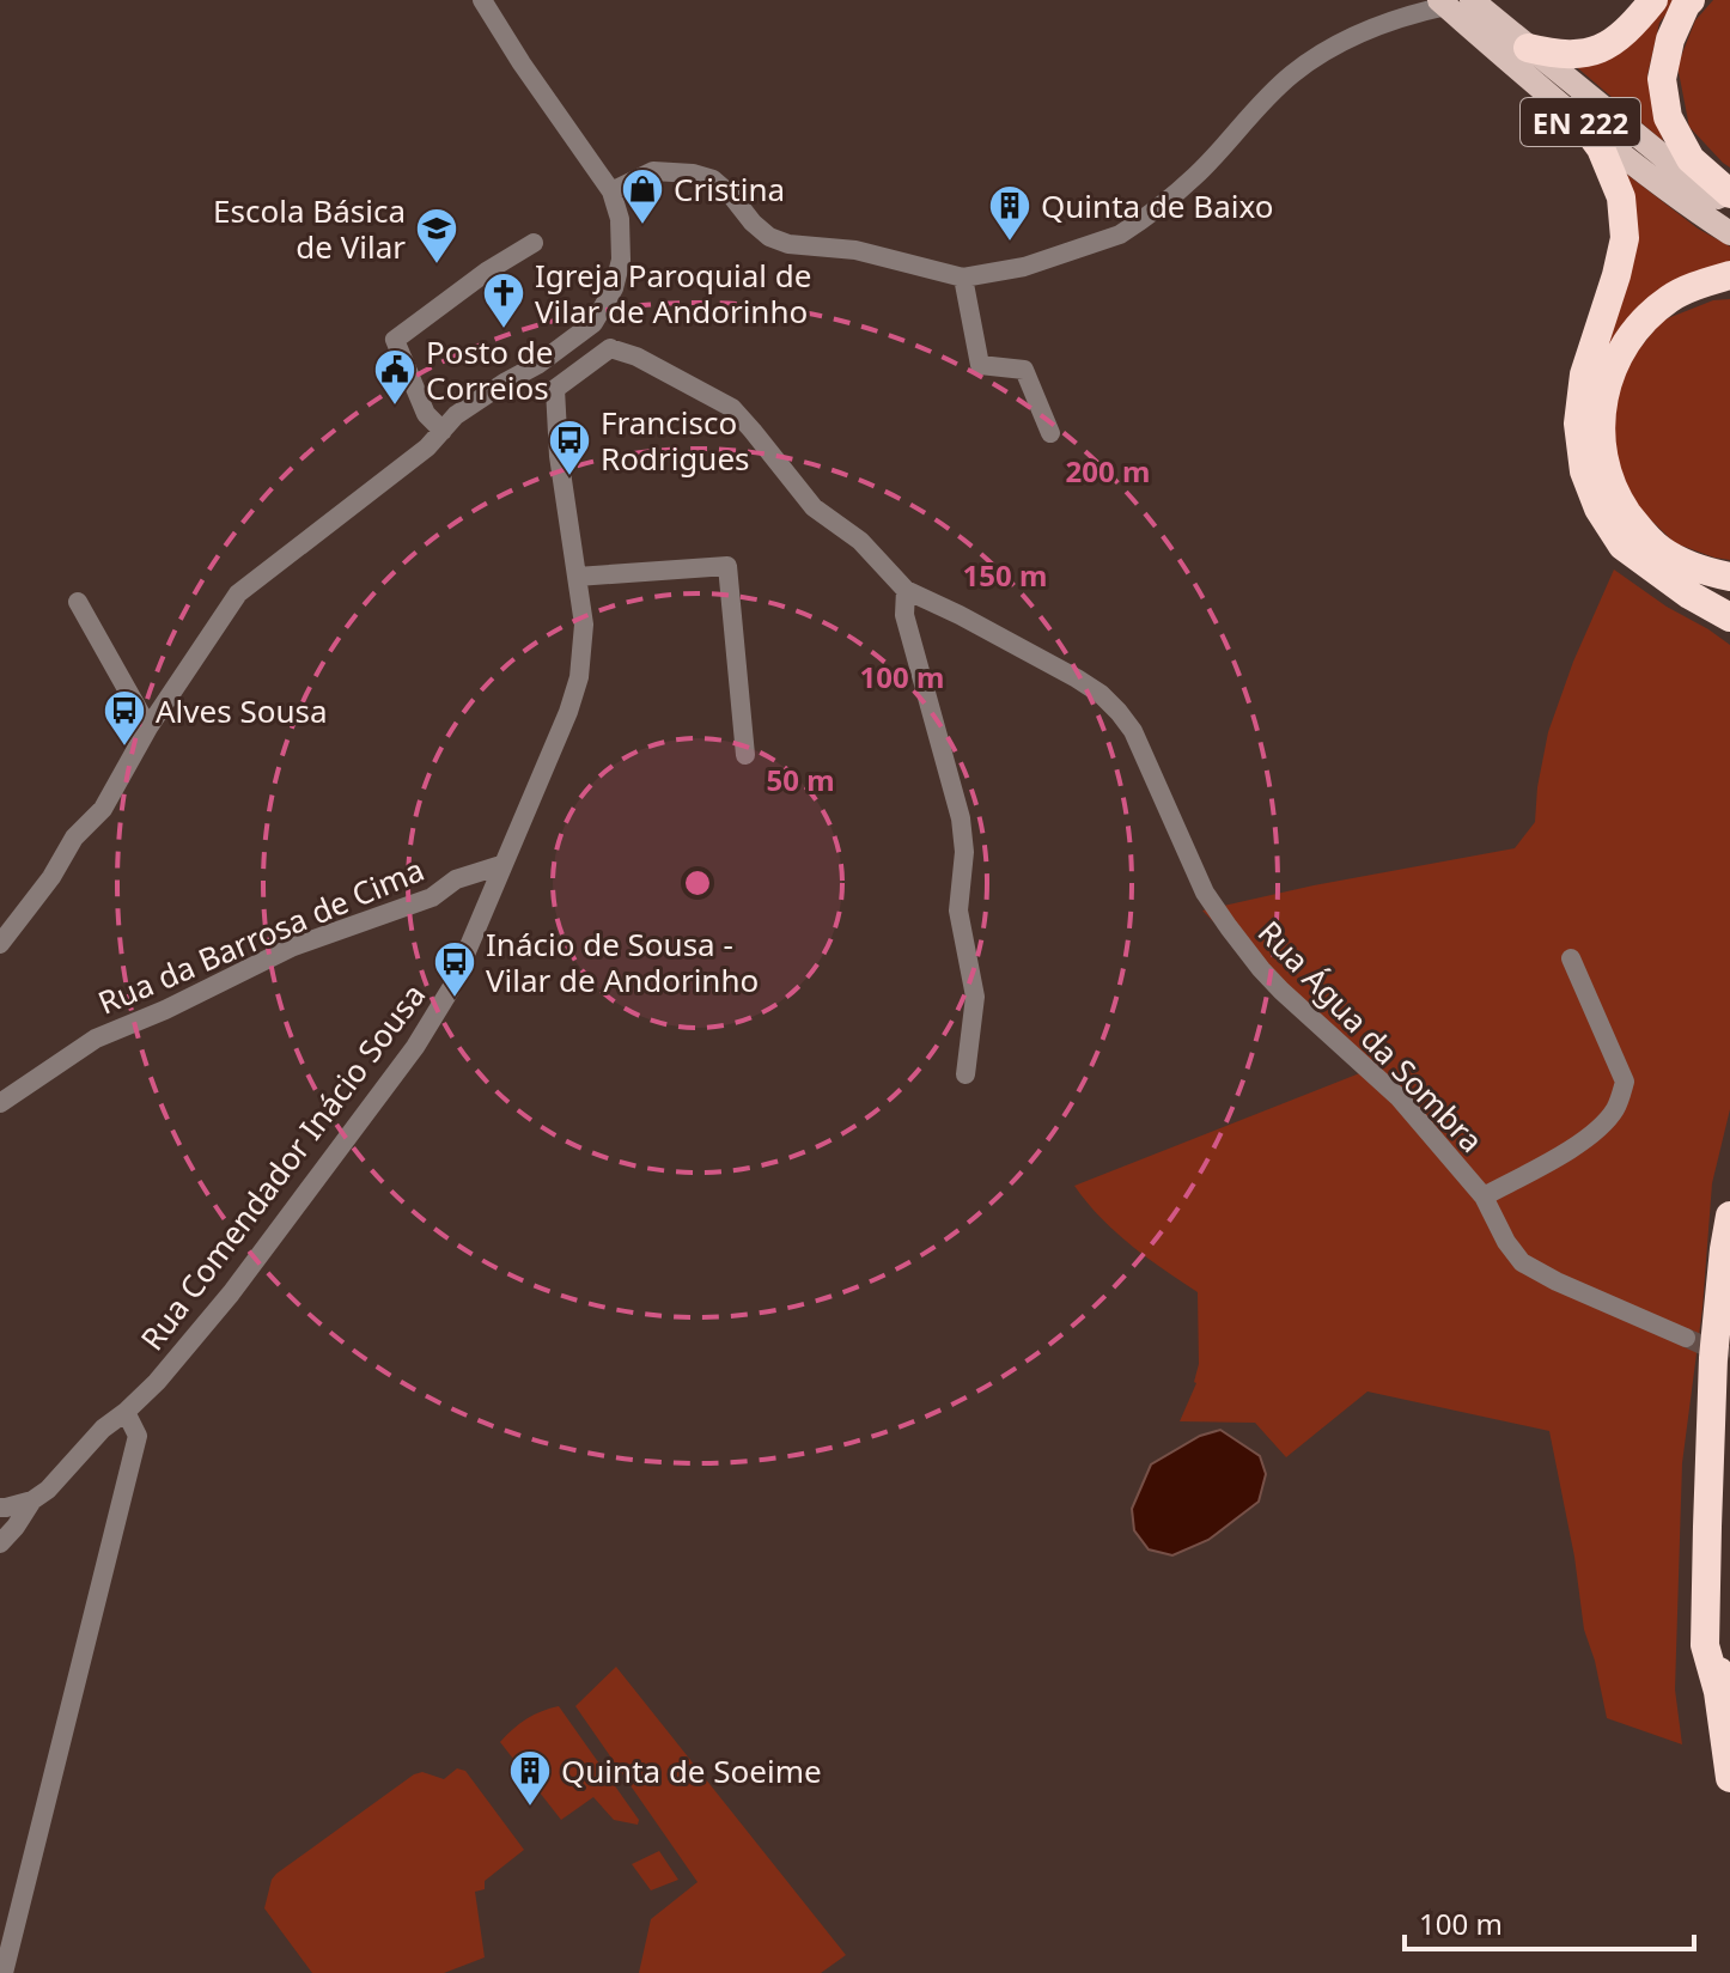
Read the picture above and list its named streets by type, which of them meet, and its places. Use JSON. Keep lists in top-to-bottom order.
{
  "streets": {
    "main road": ["EN 222"],
    "street": ["Rua da Barrosa de Cima", "Rua Água da Sombra", "Rua Comendador Inácio Sousa"]
  },
  "crossings": [
    ["Rua da Barrosa de Cima", "Rua Comendador Inácio Sousa"]
  ],
  "places": {
    "shop": ["Cristina"],
    "building": ["Quinta de Baixo", "Quinta de Soeime"],
    "school or university": ["Escola Básica de Vilar"],
    "church": ["Igreja Paroquial de Vilar de Andorinho"],
    "public building": ["Posto de Correios"],
    "bus stop": ["Francisco Rodrigues", "Alves Sousa", "Inácio de Sousa - Vilar de Andorinho"]
  },
  "scale_bar": "100 m",
  "rings": [
    "200 m",
    "150 m",
    "100 m",
    "50 m"
  ]
}
